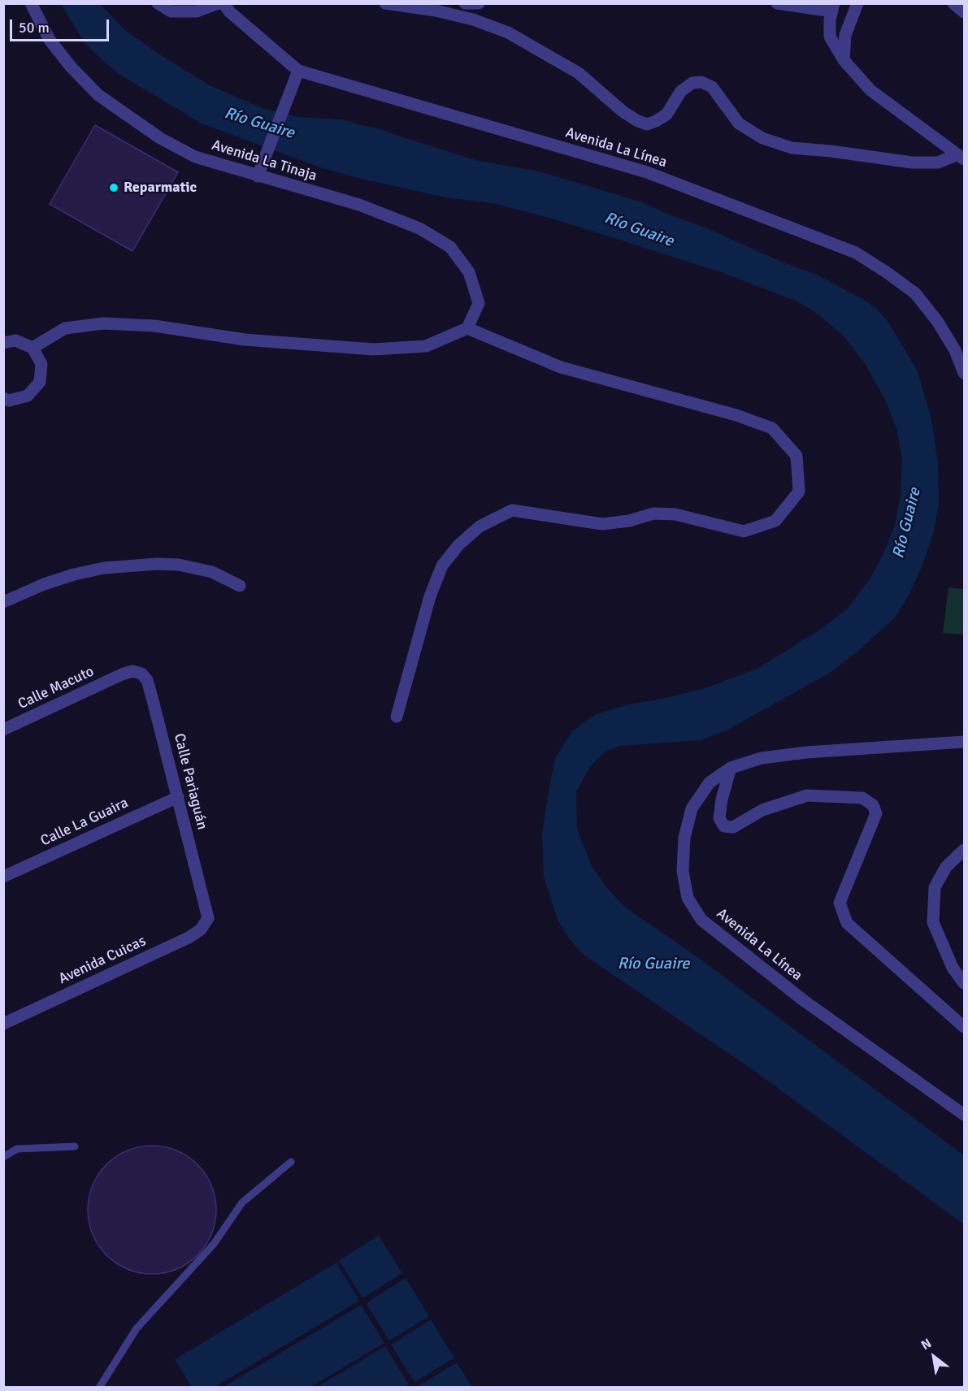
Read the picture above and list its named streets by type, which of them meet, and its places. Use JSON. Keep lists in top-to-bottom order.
{
  "streets": {
    "street": [
      "Avenida La Línea",
      "Avenida La Tinaja",
      "Calle Macuto",
      "Calle Pariaguán",
      "Calle La Guaira",
      "Avenida Cuicas"
    ]
  },
  "crossings": [
    ["Calle Macuto", "Calle Pariaguán"],
    ["Calle Pariaguán", "Calle La Guaira"],
    ["Calle Pariaguán", "Avenida Cuicas"]
  ],
  "water": ["Río Guaire"],
  "places": ["Reparmatic"],
  "scale_bar": "50 m",
  "north": "top left"
}
